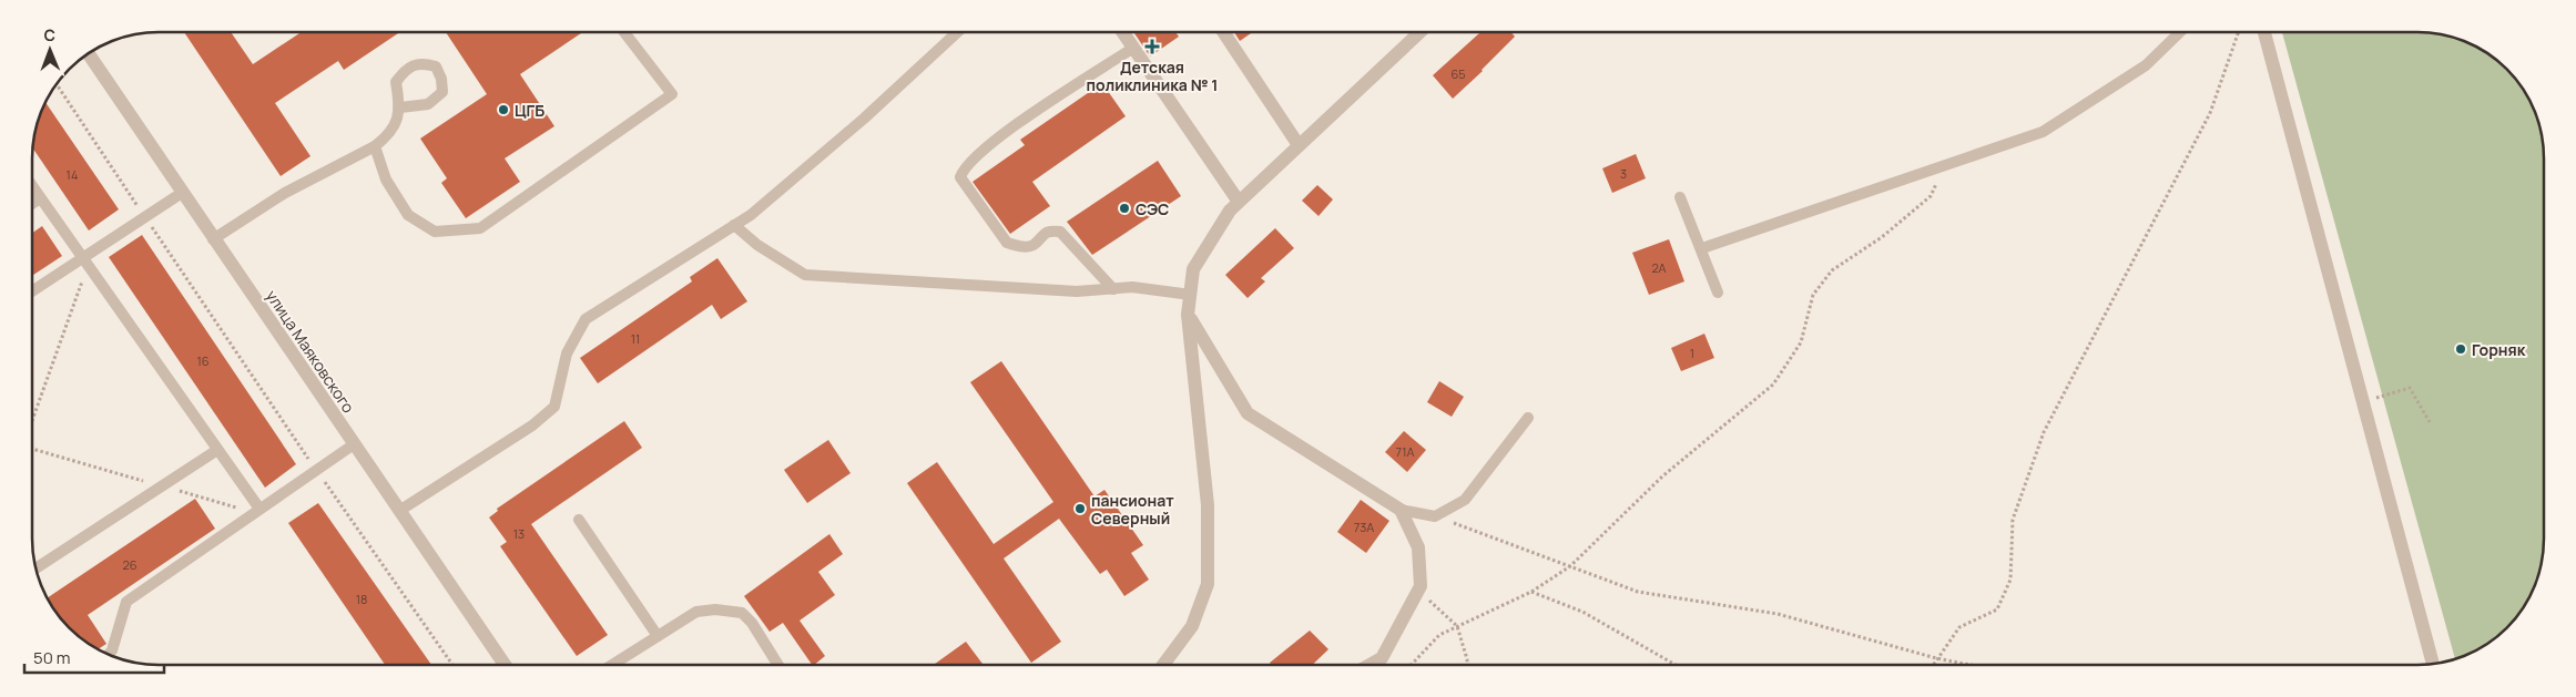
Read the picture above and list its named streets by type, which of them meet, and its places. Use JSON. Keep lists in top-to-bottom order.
{
  "streets": {
    "street": ["улица Маяковского"]
  },
  "places": {
    "health": ["Детская поликлиника № 1"],
    "other": [
      "ЦГБ",
      "СЭС",
      "Горняк",
      "пансионат Северный"
    ]
  },
  "house_numbers": [
    "65",
    "3",
    "14",
    "2А",
    "11",
    "1",
    "16",
    "71А",
    "73А",
    "13",
    "26",
    "18"
  ],
  "scale_bar": "50 m",
  "north": "top"
}
